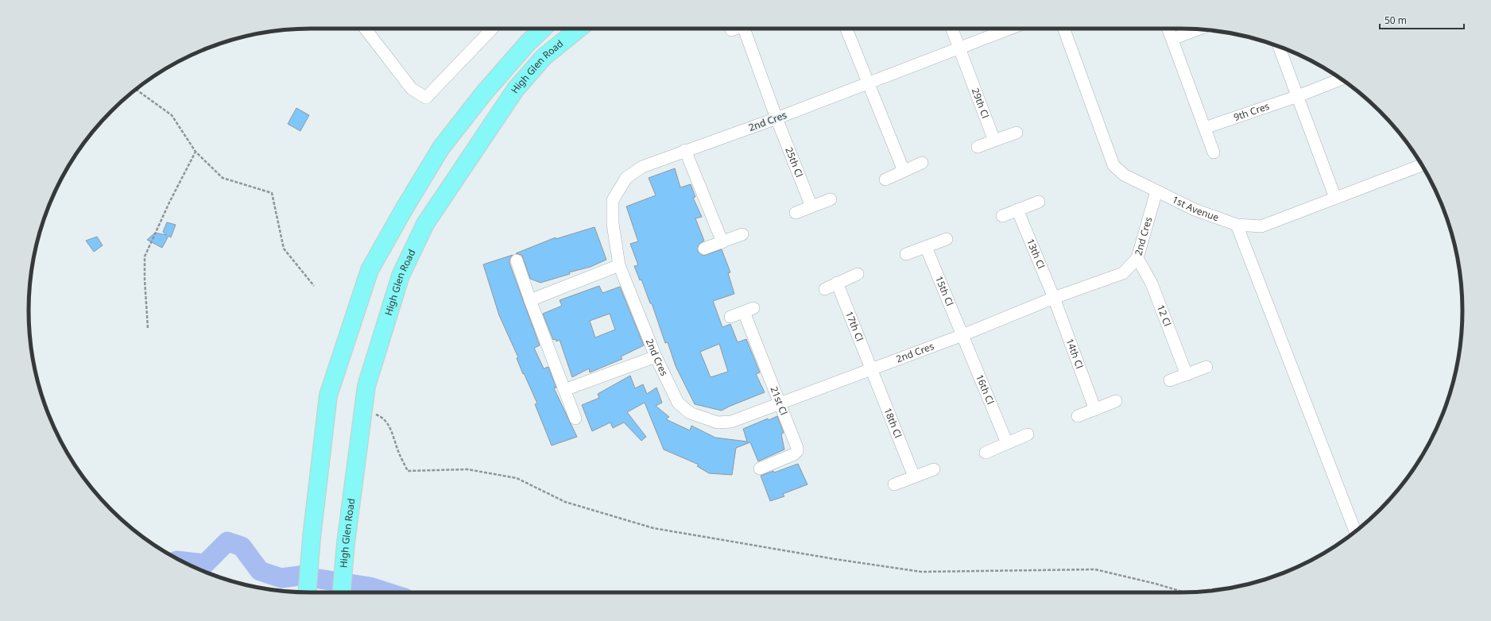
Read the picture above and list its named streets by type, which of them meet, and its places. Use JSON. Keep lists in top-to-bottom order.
{
  "streets": {
    "main road": ["High Glen Road"],
    "street": [
      "29th Cl",
      "9th Cres",
      "2nd Cres",
      "25th Cl",
      "1st Avenue",
      "13th Cl",
      "15th Cl",
      "12 Cl",
      "17th Cl",
      "14th Cl",
      "16th Cl",
      "21st Cl",
      "18th Cl"
    ]
  },
  "crossings": [
    ["29th Cl", "2nd Cres"],
    ["2nd Cres", "25th Cl"],
    ["2nd Cres", "1st Avenue"],
    ["2nd Cres", "13th Cl"],
    ["2nd Cres", "15th Cl"],
    ["2nd Cres", "12 Cl"],
    ["2nd Cres", "17th Cl"],
    ["2nd Cres", "14th Cl"],
    ["2nd Cres", "16th Cl"],
    ["2nd Cres", "21st Cl"],
    ["2nd Cres", "18th Cl"],
    ["13th Cl", "14th Cl"],
    ["15th Cl", "16th Cl"],
    ["17th Cl", "18th Cl"]
  ],
  "scale_bar": "50 m"
}
